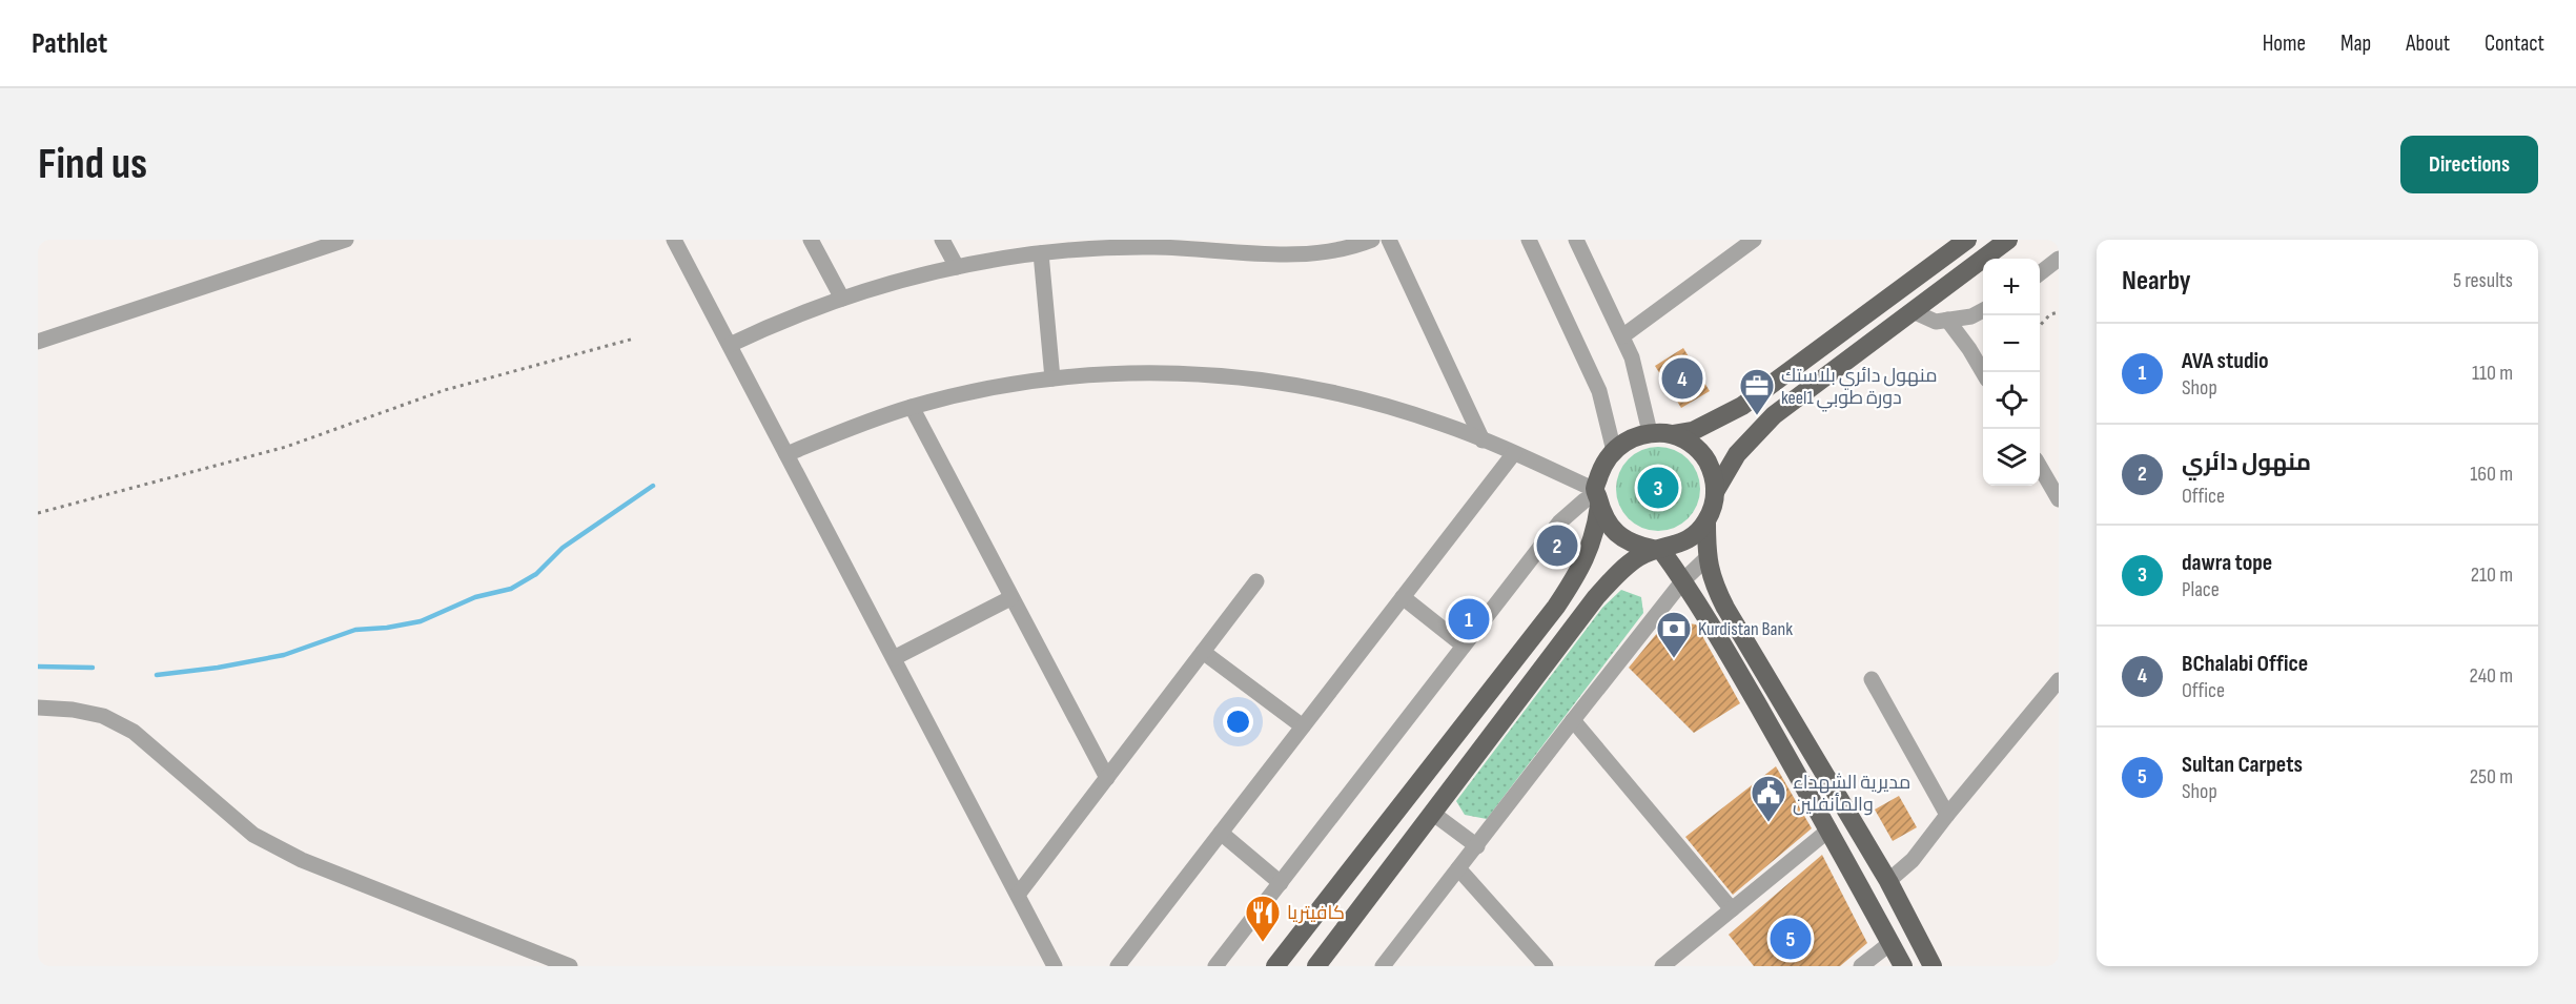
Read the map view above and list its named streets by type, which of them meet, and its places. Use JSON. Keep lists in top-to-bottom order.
{
  "places": {
    "office": ["منهول دائري بلاستك keel1 دورة طوبي"],
    "bank": ["Kurdistan Bank"],
    "public building": ["مديرية الشهداء والمأنفلين"],
    "restaurant": ["كافيتريا"]
  },
  "page": {
    "header": "Pathlet",
    "nav": [
      "Home",
      "Map",
      "About",
      "Contact"
    ],
    "buttons": "Directions",
    "title": "Find us",
    "heading": ["Nearby", "5 results"],
    "map_buttons": ["+", "−"],
    "list": [
      {
        "mark": "1",
        "name": "AVA studio",
        "note": "Shop",
        "value": "110 m"
      },
      {
        "mark": "2",
        "name": "منهول دائري",
        "note": "Office",
        "value": "160 m"
      },
      {
        "mark": "3",
        "name": "dawra tope",
        "note": "Place",
        "value": "210 m"
      },
      {
        "mark": "4",
        "name": "BChalabi Office",
        "note": "Office",
        "value": "240 m"
      },
      {
        "mark": "5",
        "name": "Sultan Carpets",
        "note": "Shop",
        "value": "250 m"
      }
    ],
    "pins": [
      "4",
      "3",
      "2",
      "1",
      "5"
    ]
  }
}
